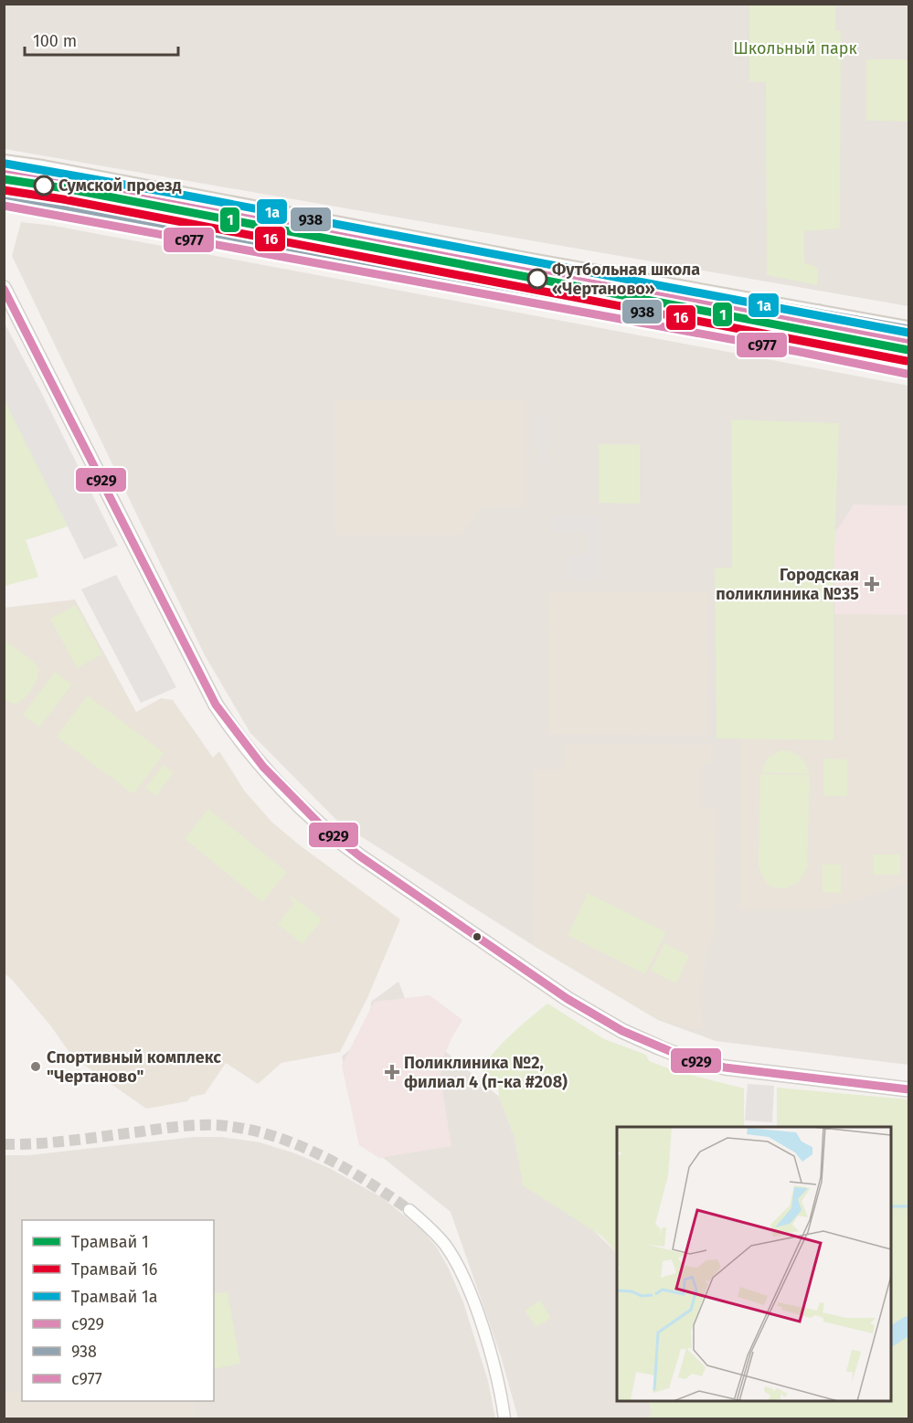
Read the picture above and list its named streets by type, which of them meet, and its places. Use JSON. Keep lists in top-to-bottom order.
{
  "parks": ["Школьный парк"],
  "places": {
    "other": ["Сумской проезд", "Футбольная школа «Чертаново»", "Спортивный комплекс \"Чертаново\""],
    "health": ["Городская поликлиника №35", "Поликлиника №2, филиал 4 (п-ка #208)"]
  },
  "lines": [
    "transit line 938",
    "tram line 1а",
    "transit line с977",
    "tram line 1",
    "tram line 16",
    "transit line с929"
  ],
  "legend": [
    "Трамвай 1",
    "Трамвай 16",
    "Трамвай 1а",
    "с929",
    "938",
    "с977"
  ],
  "scale_bar": "100 m"
}
